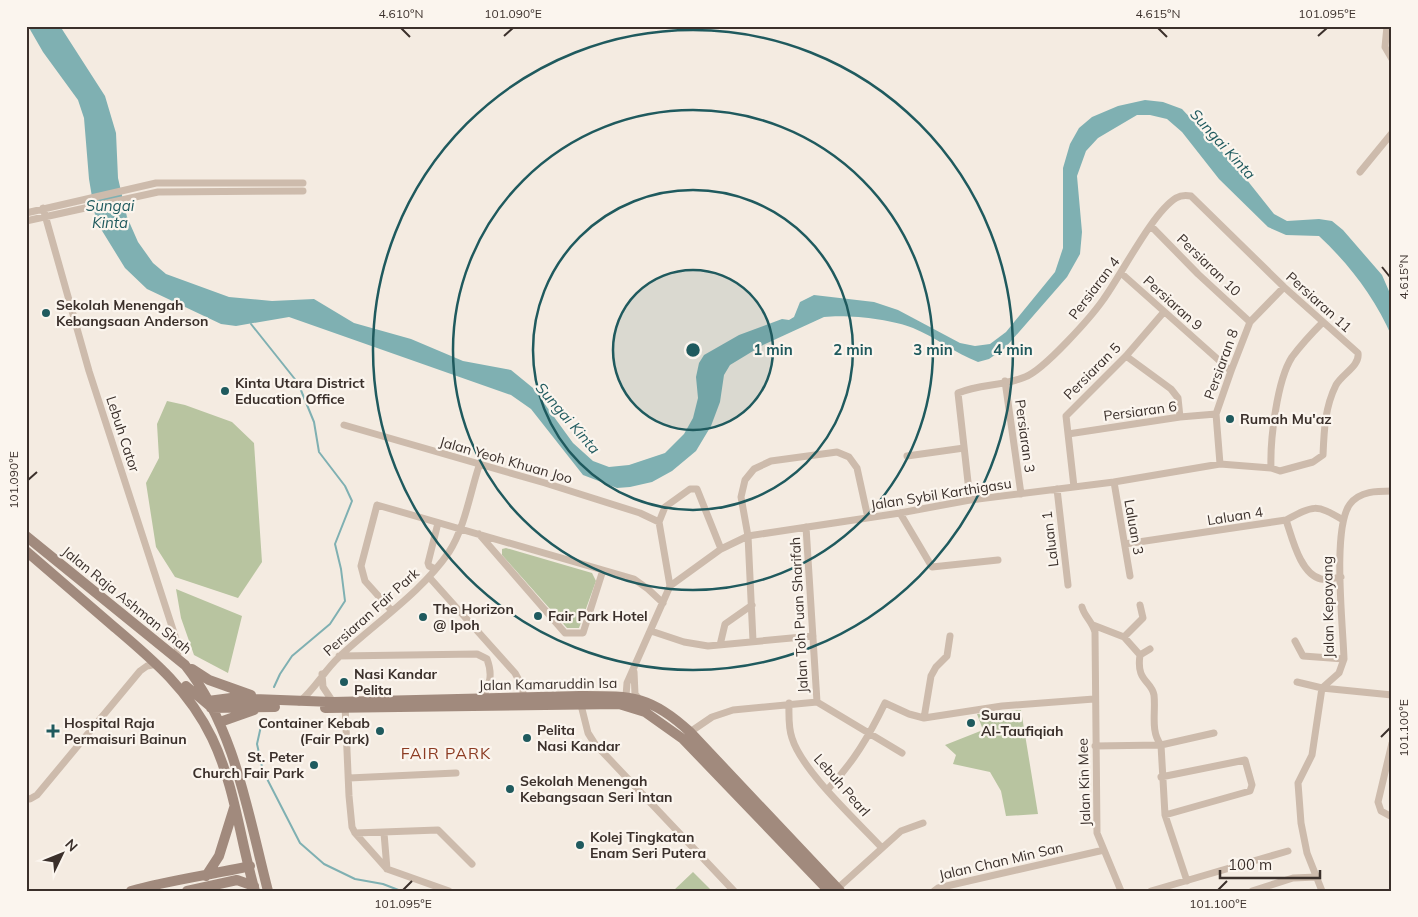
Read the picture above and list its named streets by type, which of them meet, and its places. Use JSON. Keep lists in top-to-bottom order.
{
  "streets": {
    "main road": ["Jalan Raja Ashman Shah", "Jalan Kamaruddin Isa"],
    "street": [
      "Persiaran 10",
      "Persiaran 4",
      "Persiaran 11",
      "Persiaran 9",
      "Persiaran 8",
      "Persiaran 5",
      "Persiaran 6",
      "Lebuh Cator",
      "Persiaran 3",
      "Jalan Yeoh Khuan Joo",
      "Jalan Sybil Karthigasu",
      "Laluan 4",
      "Laluan 3",
      "Laluan 1",
      "Jalan Kepayang",
      "Persiaran Fair Park",
      "Jalan Toh Puan Sharifah",
      "Jalan Kin Mee",
      "Lebuh Pearl",
      "Jalan Chan Min San"
    ]
  },
  "crossings": [
    ["Persiaran 10", "Persiaran 4"],
    ["Persiaran 10", "Persiaran 8"],
    ["Persiaran 4", "Persiaran 11"],
    ["Persiaran 4", "Persiaran 9"],
    ["Persiaran 4", "Persiaran 3"],
    ["Persiaran 11", "Persiaran 8"],
    ["Persiaran 11", "Jalan Sybil Karthigasu"],
    ["Persiaran 9", "Persiaran 8"],
    ["Persiaran 9", "Persiaran 5"],
    ["Persiaran 8", "Persiaran 6"],
    ["Persiaran 8", "Jalan Sybil Karthigasu"],
    ["Persiaran 5", "Persiaran 6"],
    ["Persiaran 5", "Jalan Sybil Karthigasu"],
    ["Lebuh Cator", "Jalan Raja Ashman Shah"],
    ["Persiaran 3", "Jalan Sybil Karthigasu"],
    ["Jalan Yeoh Khuan Joo", "Persiaran Fair Park"],
    ["Jalan Sybil Karthigasu", "Laluan 3"],
    ["Jalan Sybil Karthigasu", "Laluan 1"],
    ["Jalan Sybil Karthigasu", "Jalan Toh Puan Sharifah"],
    ["Laluan 4", "Laluan 3"],
    ["Laluan 4", "Jalan Kepayang"],
    ["Jalan Raja Ashman Shah", "Jalan Kamaruddin Isa"],
    ["Persiaran Fair Park", "Jalan Kamaruddin Isa"],
    ["Jalan Kin Mee", "Jalan Chan Min San"]
  ],
  "districts": ["FAIR PARK"],
  "water": ["Sungai Kinta"],
  "places": {
    "other": [
      "Sekolah Menengah Kebangsaan Anderson",
      "Kinta Utara District Education Office",
      "Rumah Mu'az",
      "Fair Park Hotel",
      "The Horizon @ Ipoh",
      "Nasi Kandar Pelita",
      "Surau Al-Taufiqiah",
      "Container Kebab (Fair Park)",
      "Pelita Nasi Kandar",
      "St. Peter Church Fair Park",
      "Sekolah Menengah Kebangsaan Seri Intan",
      "Kolej Tingkatan Enam Seri Putera"
    ],
    "health": ["Hospital Raja Permaisuri Bainun"]
  },
  "scale_bar": "100 m",
  "north": "top right",
  "coordinates": [
    "4.610°N",
    "101.090°E",
    "4.615°N",
    "101.095°E",
    "101.100°E"
  ],
  "rings": [
    "1 min",
    "2 min",
    "3 min",
    "4 min"
  ]
}
